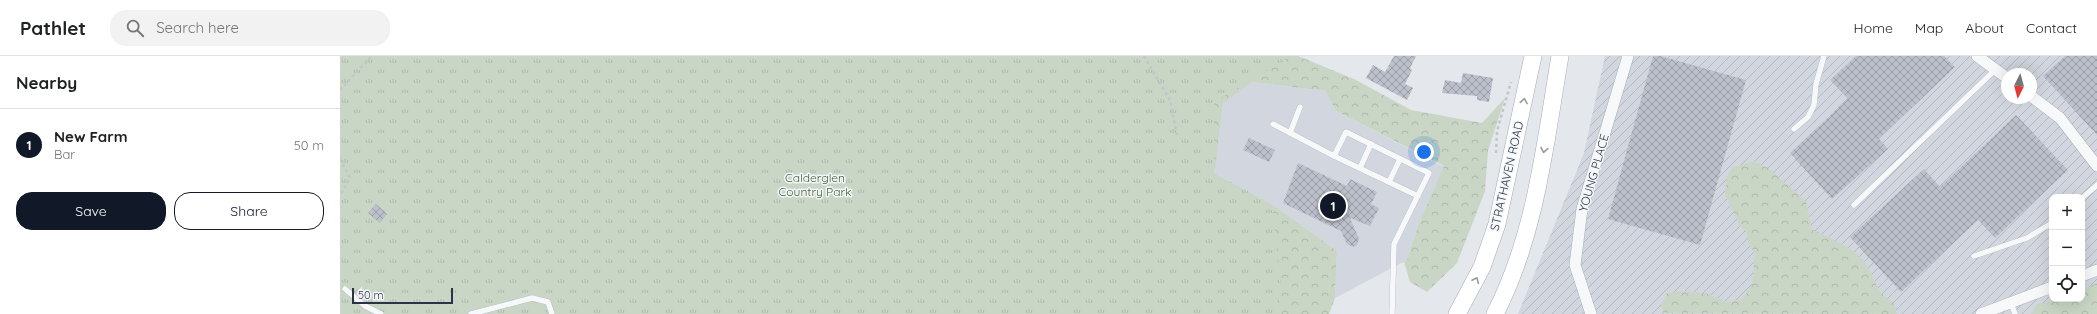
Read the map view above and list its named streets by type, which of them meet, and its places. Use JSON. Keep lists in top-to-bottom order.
{
  "streets": {
    "main road": ["STRATHAVEN ROAD"],
    "street": ["YOUNG PLACE"]
  },
  "parks": ["Calderglen Country Park"],
  "scale_bar": "50 m",
  "north": "bottom",
  "page": {
    "header": "Pathlet",
    "search": "Search here",
    "nav": [
      "Home",
      "Map",
      "About",
      "Contact"
    ],
    "heading": "Nearby",
    "list": [
      {
        "mark": "1",
        "name": "New Farm",
        "note": "Bar",
        "value": "50 m"
      }
    ],
    "buttons": ["Save", "Share"],
    "pins": "1",
    "map_buttons": ["+", "−"],
    "scale": "50 m"
  }
}
